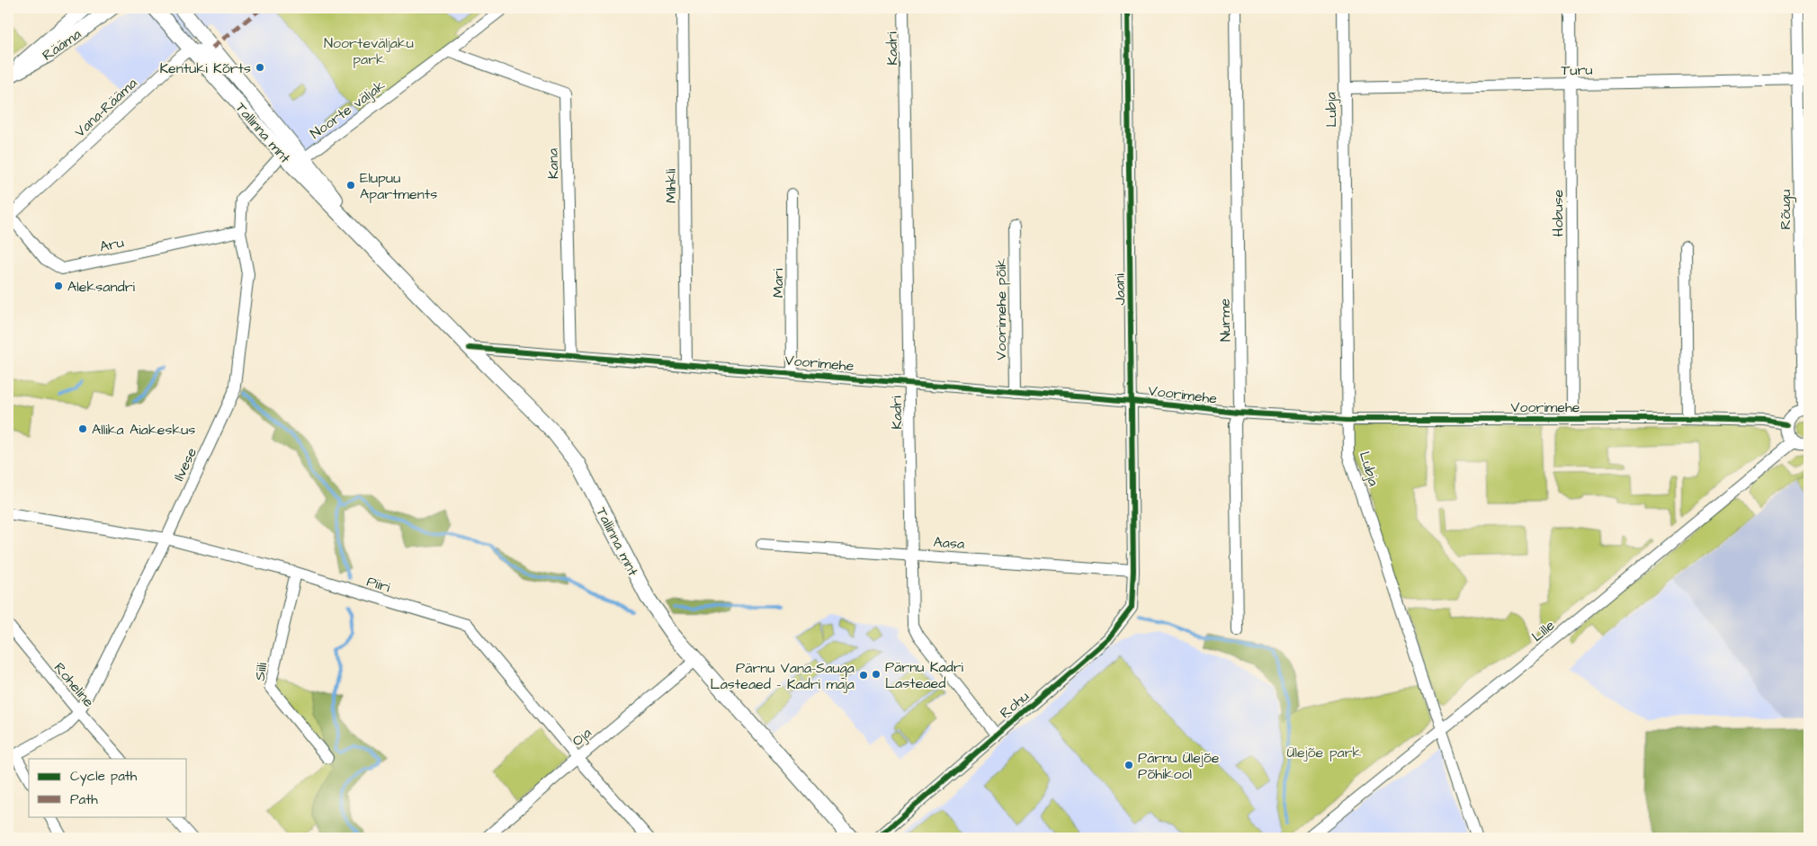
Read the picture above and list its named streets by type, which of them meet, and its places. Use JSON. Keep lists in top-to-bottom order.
{
  "streets": {
    "main road": ["Rääma", "Tallinna mnt"],
    "street": [
      "Kadri",
      "Turu",
      "Vana-Rääma",
      "Noorte väljak",
      "Lubja",
      "Kana",
      "Mihkli",
      "Rõugu",
      "Hobuse",
      "Aru",
      "Mari",
      "Jaani",
      "Voorimehe põik",
      "Nurme",
      "Voorimehe",
      "Ilvese",
      "Aasa",
      "Piiri",
      "Lille",
      "Siili",
      "Roheline",
      "Rohu",
      "Oja"
    ]
  },
  "crossings": [
    ["Kadri", "Voorimehe"],
    ["Kadri", "Aasa"],
    ["Kadri", "Rohu"],
    ["Turu", "Lubja"],
    ["Turu", "Rõugu"],
    ["Turu", "Hobuse"],
    ["Vana-Rääma", "Tallinna mnt"],
    ["Vana-Rääma", "Aru"],
    ["Noorte väljak", "Tallinna mnt"],
    ["Noorte väljak", "Kana"],
    ["Lubja", "Voorimehe"],
    ["Lubja", "Lille"],
    ["Tallinna mnt", "Voorimehe"],
    ["Tallinna mnt", "Ilvese"],
    ["Tallinna mnt", "Oja"],
    ["Kana", "Voorimehe"],
    ["Mihkli", "Voorimehe"],
    ["Hobuse", "Voorimehe"],
    ["Aru", "Ilvese"],
    ["Mari", "Voorimehe"],
    ["Jaani", "Voorimehe"],
    ["Jaani", "Aasa"],
    ["Jaani", "Rohu"],
    ["Voorimehe põik", "Voorimehe"],
    ["Nurme", "Voorimehe"],
    ["Ilvese", "Piiri"],
    ["Ilvese", "Roheline"],
    ["Aasa", "Rohu"],
    ["Piiri", "Siili"],
    ["Piiri", "Oja"]
  ],
  "parks": ["Noorteväljaku park", "Ülejõe park"],
  "places": [
    "Kentuki Kõrts",
    "Elupuu Apartments",
    "Aleksandri",
    "Allika Aiakeskus",
    "Pärnu Kadri Lasteaed",
    "Pärnu Vana-Sauga Lasteaed - Kadri maja",
    "Pärnu Ülejõe Põhikool"
  ],
  "legend": ["Cycle path", "Path"]
}
